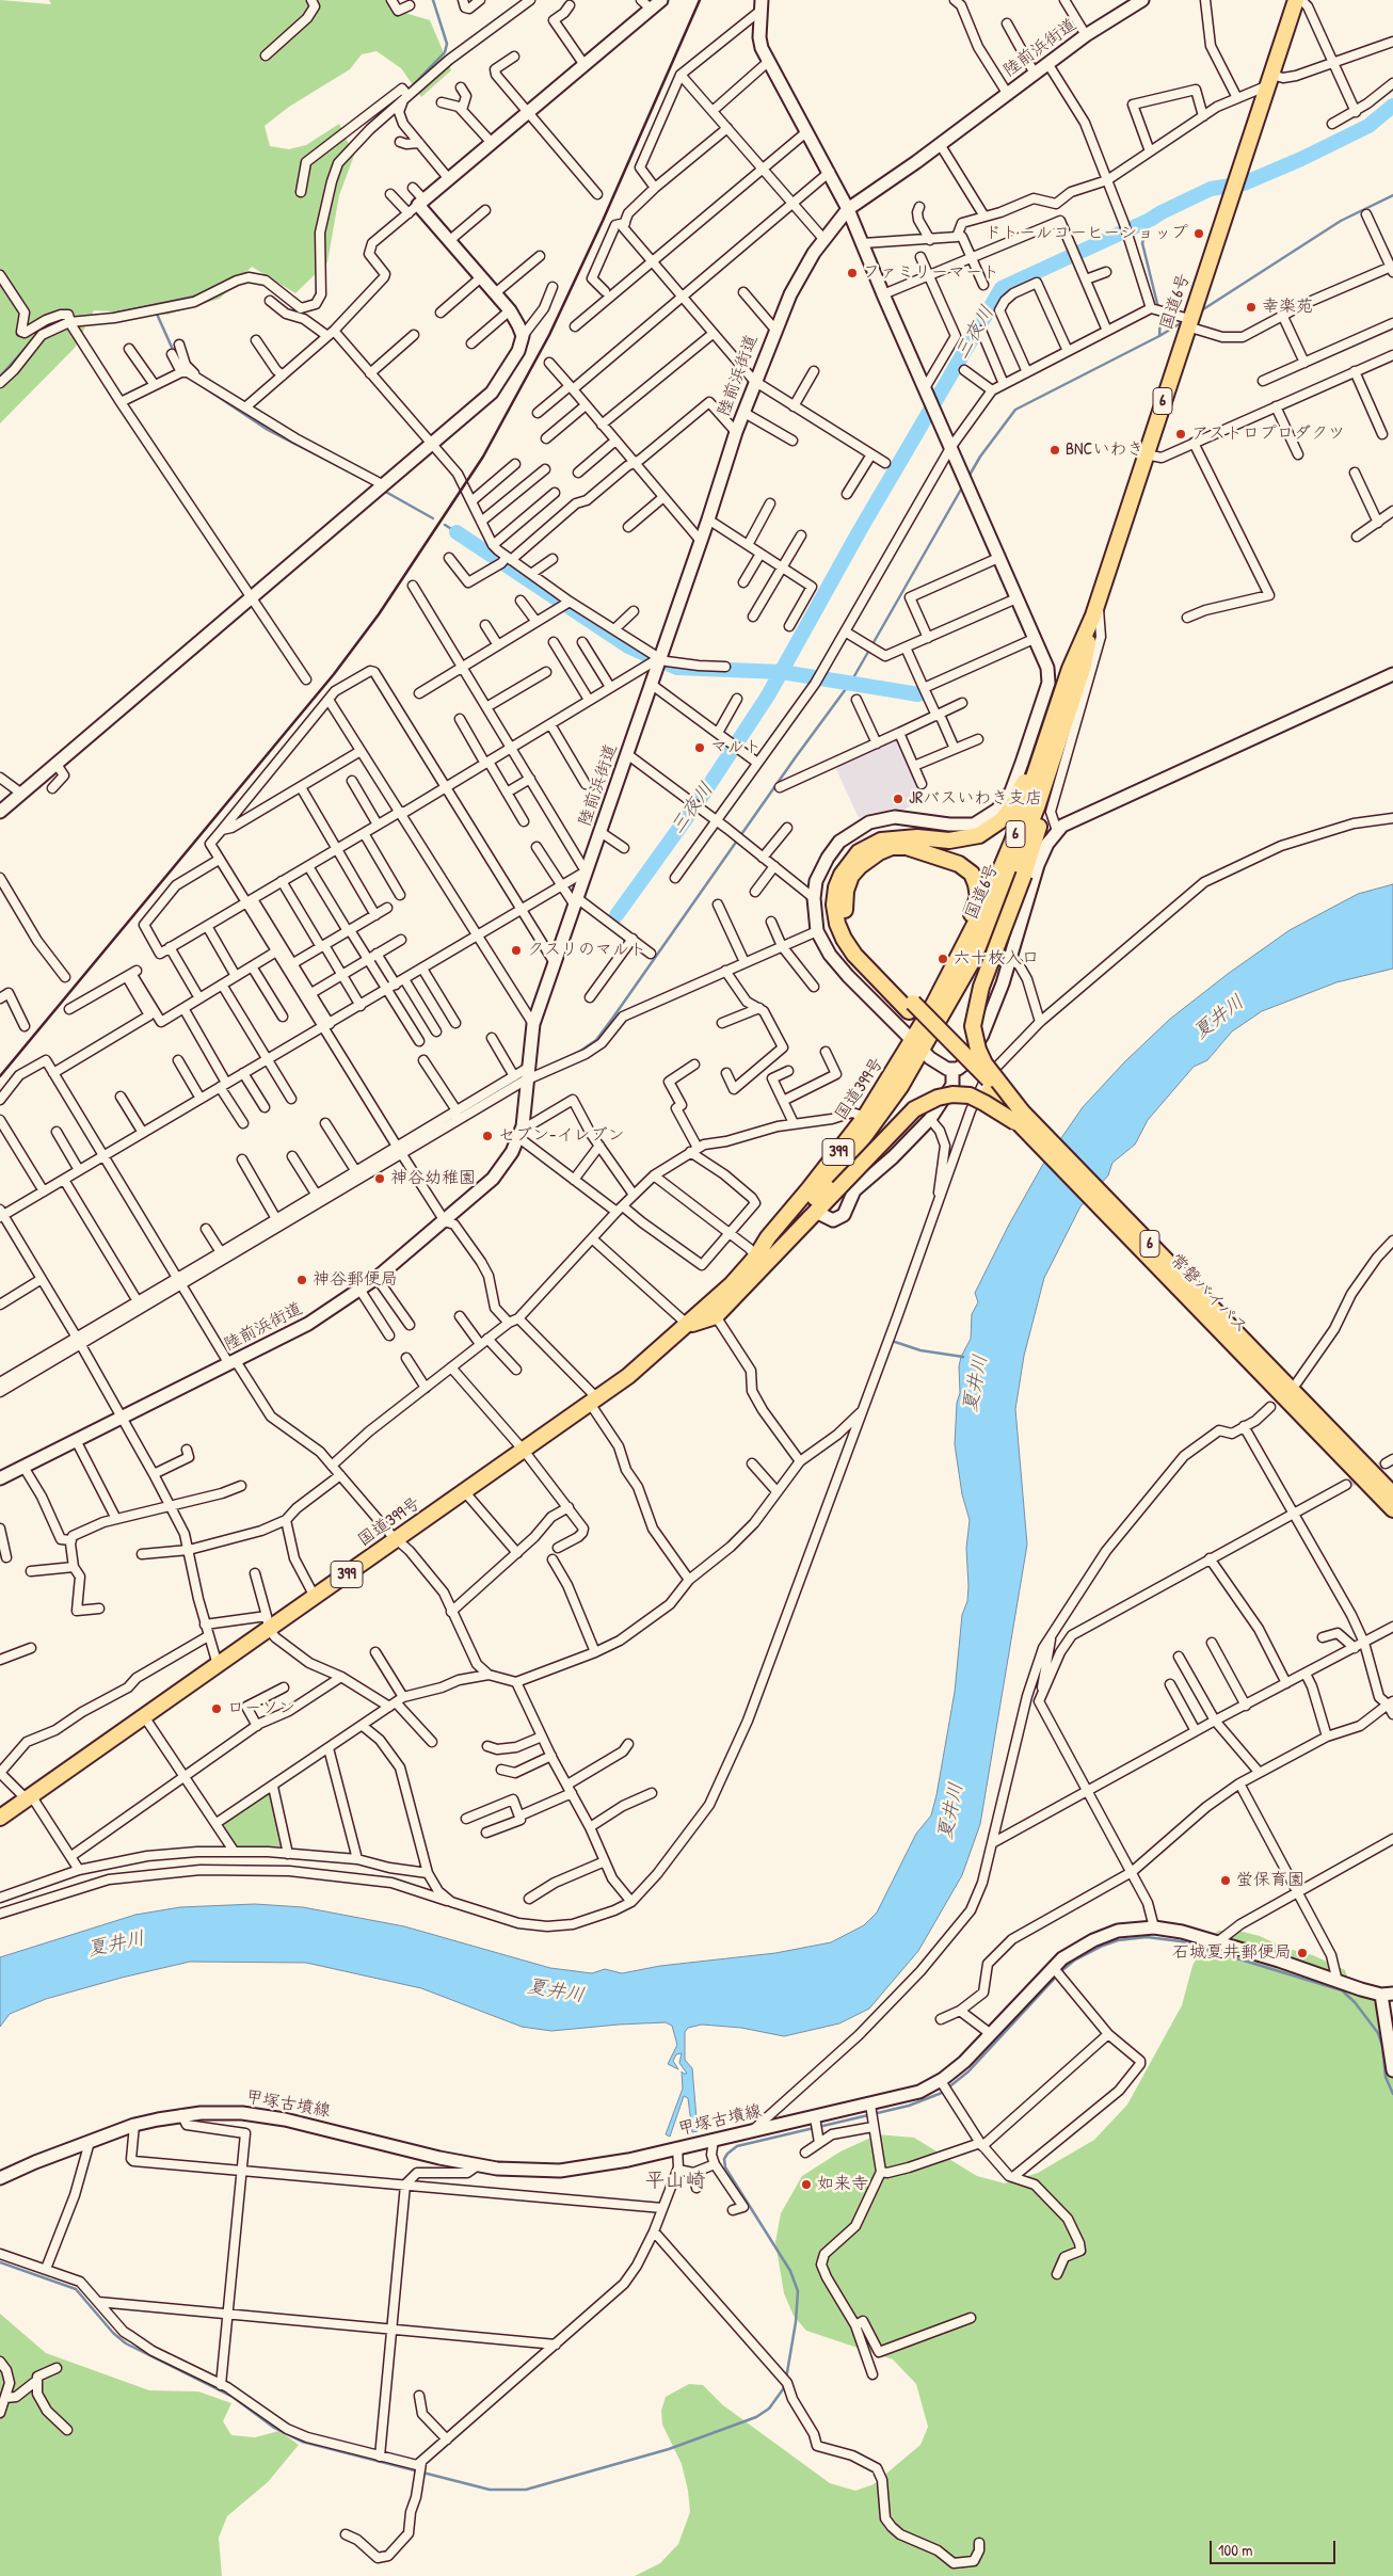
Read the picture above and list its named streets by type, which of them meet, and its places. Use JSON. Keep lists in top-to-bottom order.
{
  "streets": {
    "highway": [
      "国道6号",
      "6",
      "国道399号",
      "399",
      "常磐バイパス"
    ],
    "street": ["陸前浜街道", "甲塚古墳線"]
  },
  "crossings": [
    ["国道6号", "6"],
    ["国道6号", "国道399号"],
    ["6", "国道399号"],
    ["6", "常磐バイパス"]
  ],
  "districts": ["平山崎"],
  "water": ["三夜川", "夏井川"],
  "places": [
    "ドトールコーヒーショップ",
    "ファミリーマート",
    "幸楽苑",
    "アストロプロダクツ",
    "BNCいわき",
    "マルト",
    "JRバスいわき支店",
    "クスリのマルト",
    "六十枚入口",
    "セブン-イレブン",
    "神谷幼稚園",
    "神谷郵便局",
    "ローソン",
    "蛍保育園",
    "石城夏井郵便局",
    "如来寺"
  ],
  "scale_bar": "100 m"
}
